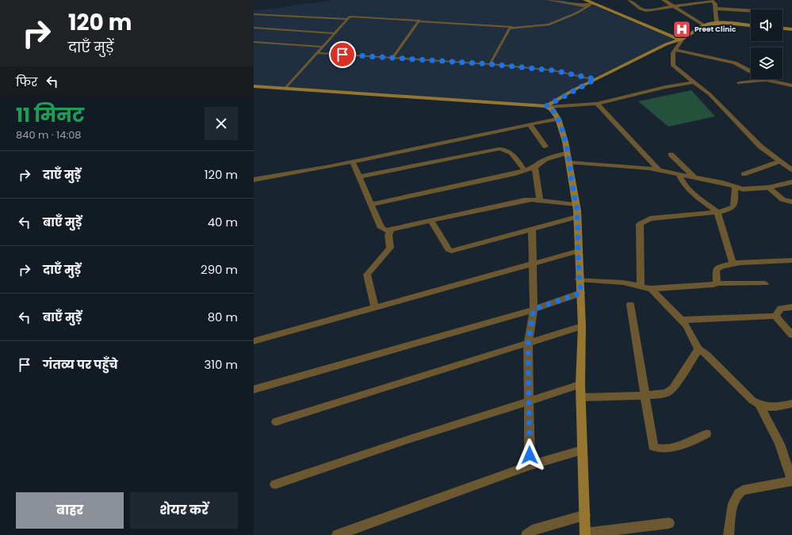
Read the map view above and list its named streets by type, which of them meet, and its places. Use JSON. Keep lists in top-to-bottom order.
{
  "places": {
    "hospital": ["Preet Clinic"]
  },
  "page": {
    "turn": ["120 m", "दाएँ मुड़ें"],
    "then": "फिर",
    "heading": ["11 मिनट", "840 m · 14:08"],
    "list": [
      {
        "name": "दाएँ मुड़ें",
        "value": "120 m"
      },
      {
        "name": "बाएँ मुड़ें",
        "value": "40 m"
      },
      {
        "name": "दाएँ मुड़ें",
        "value": "290 m"
      },
      {
        "name": "बाएँ मुड़ें",
        "value": "80 m"
      },
      {
        "name": "गंतव्य पर पहुँचे",
        "value": "310 m"
      }
    ],
    "buttons": ["बाहर", "शेयर करें"]
  }
}
